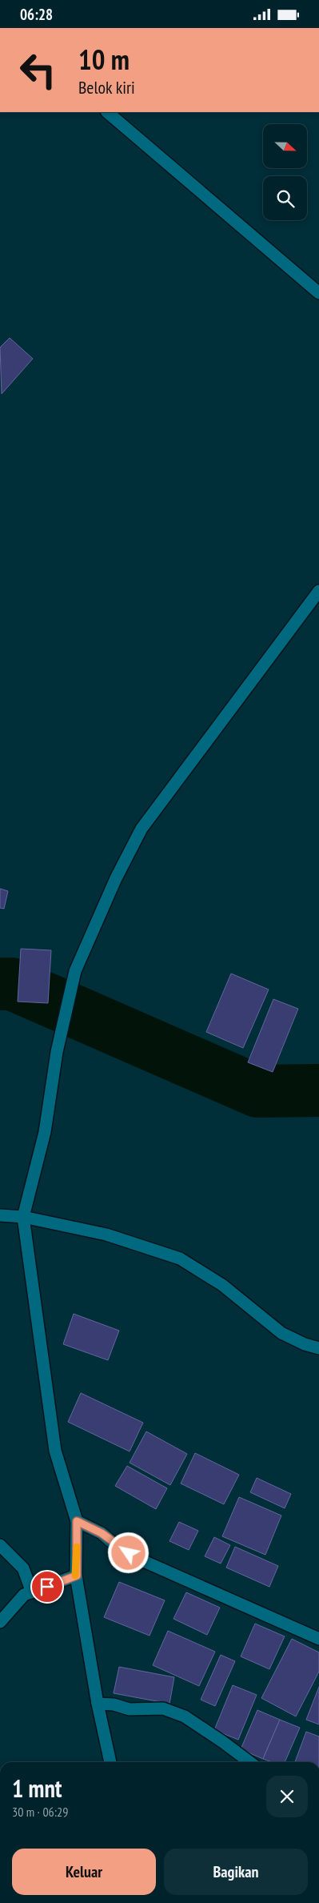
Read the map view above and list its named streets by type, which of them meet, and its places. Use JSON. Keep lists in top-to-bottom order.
{
  "north": "right",
  "page": {
    "status": "06:28",
    "turn": ["10 m", "Belok kiri"],
    "heading": ["1 mnt", "30 m · 06:29"],
    "buttons": ["Keluar", "Bagikan"]
  }
}
